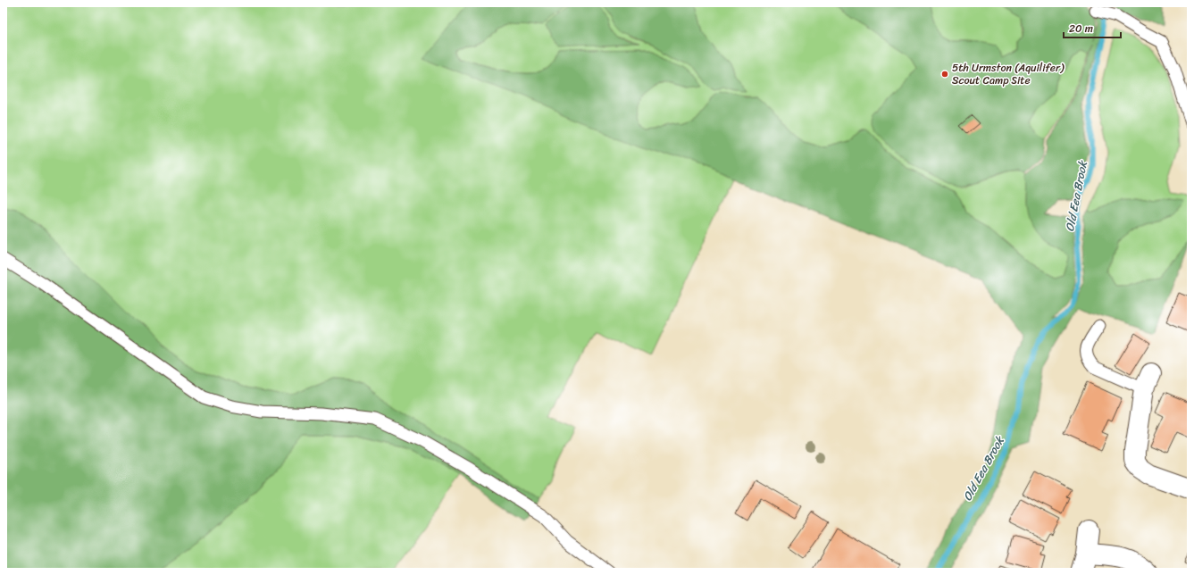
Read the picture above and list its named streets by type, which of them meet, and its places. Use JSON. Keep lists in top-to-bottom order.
{
  "water": ["Old Eea Brook"],
  "places": ["5th Urmston (Aquilifer) Scout Camp Site"],
  "scale_bar": "20 m"
}
